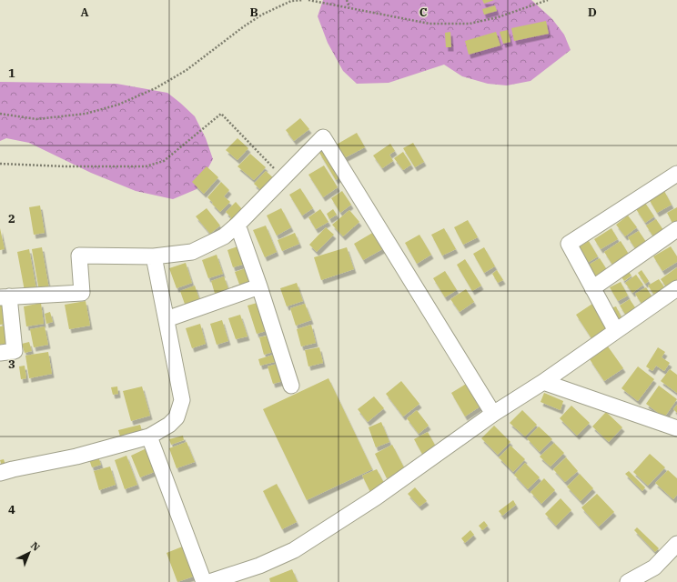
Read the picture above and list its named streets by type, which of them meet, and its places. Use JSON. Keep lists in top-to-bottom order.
{
  "north": "top right",
  "grid": {
    "columns": [
      "A",
      "B",
      "C",
      "D"
    ],
    "rows": [
      "1",
      "2",
      "3",
      "4"
    ]
  }
}
